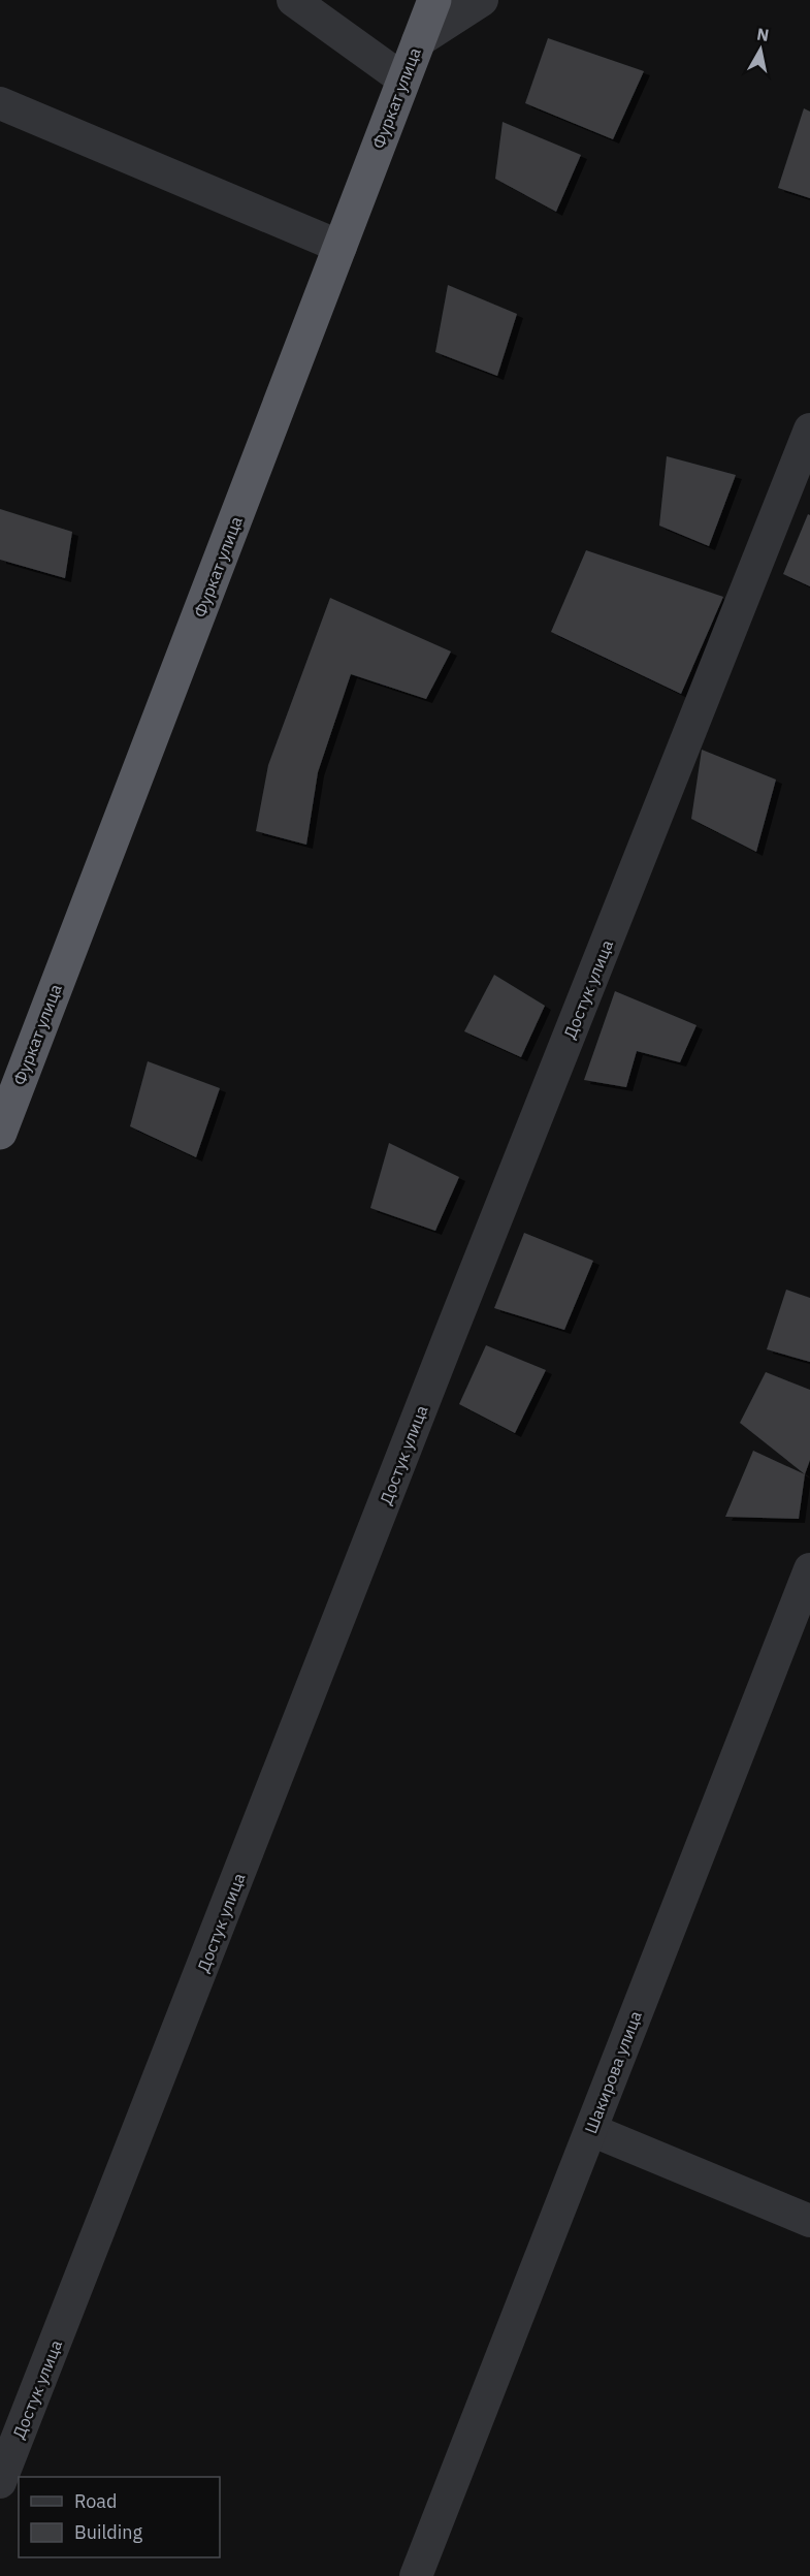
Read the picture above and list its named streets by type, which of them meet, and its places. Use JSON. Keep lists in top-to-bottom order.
{
  "streets": {
    "highway": ["Фуркат улица"],
    "street": ["Достук улица", "Шакирова улица"]
  },
  "legend": ["Road", "Building"],
  "north": "top"
}
